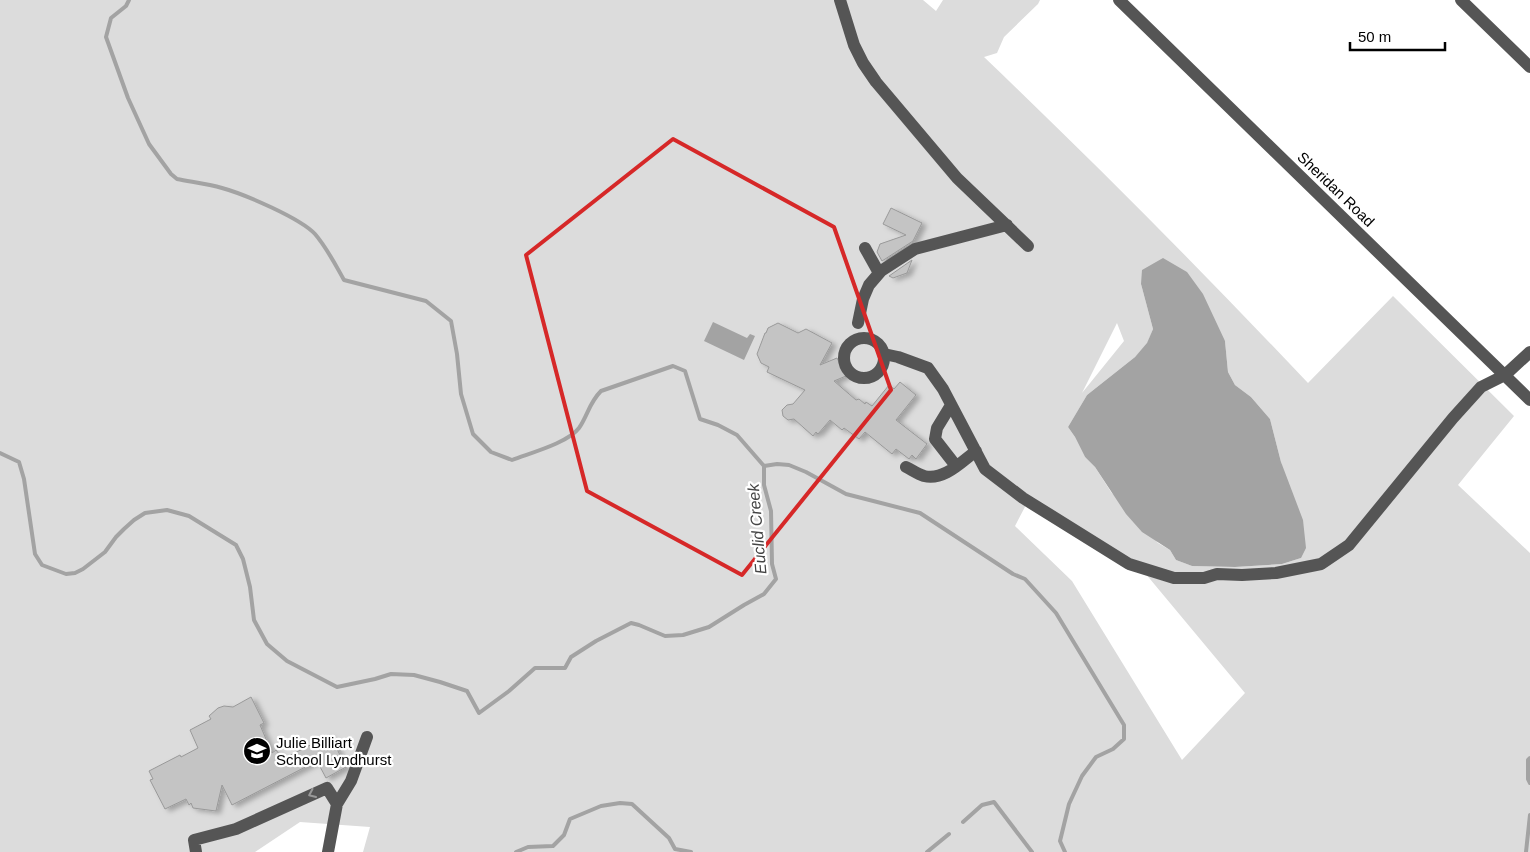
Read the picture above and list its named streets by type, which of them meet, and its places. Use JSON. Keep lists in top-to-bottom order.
{
  "streets": {
    "street": ["Sheridan Road"]
  },
  "water": ["Euclid Creek"],
  "places": {
    "school or university": ["Julie Billiart School Lyndhurst"]
  },
  "scale_bar": "50 m"
}
